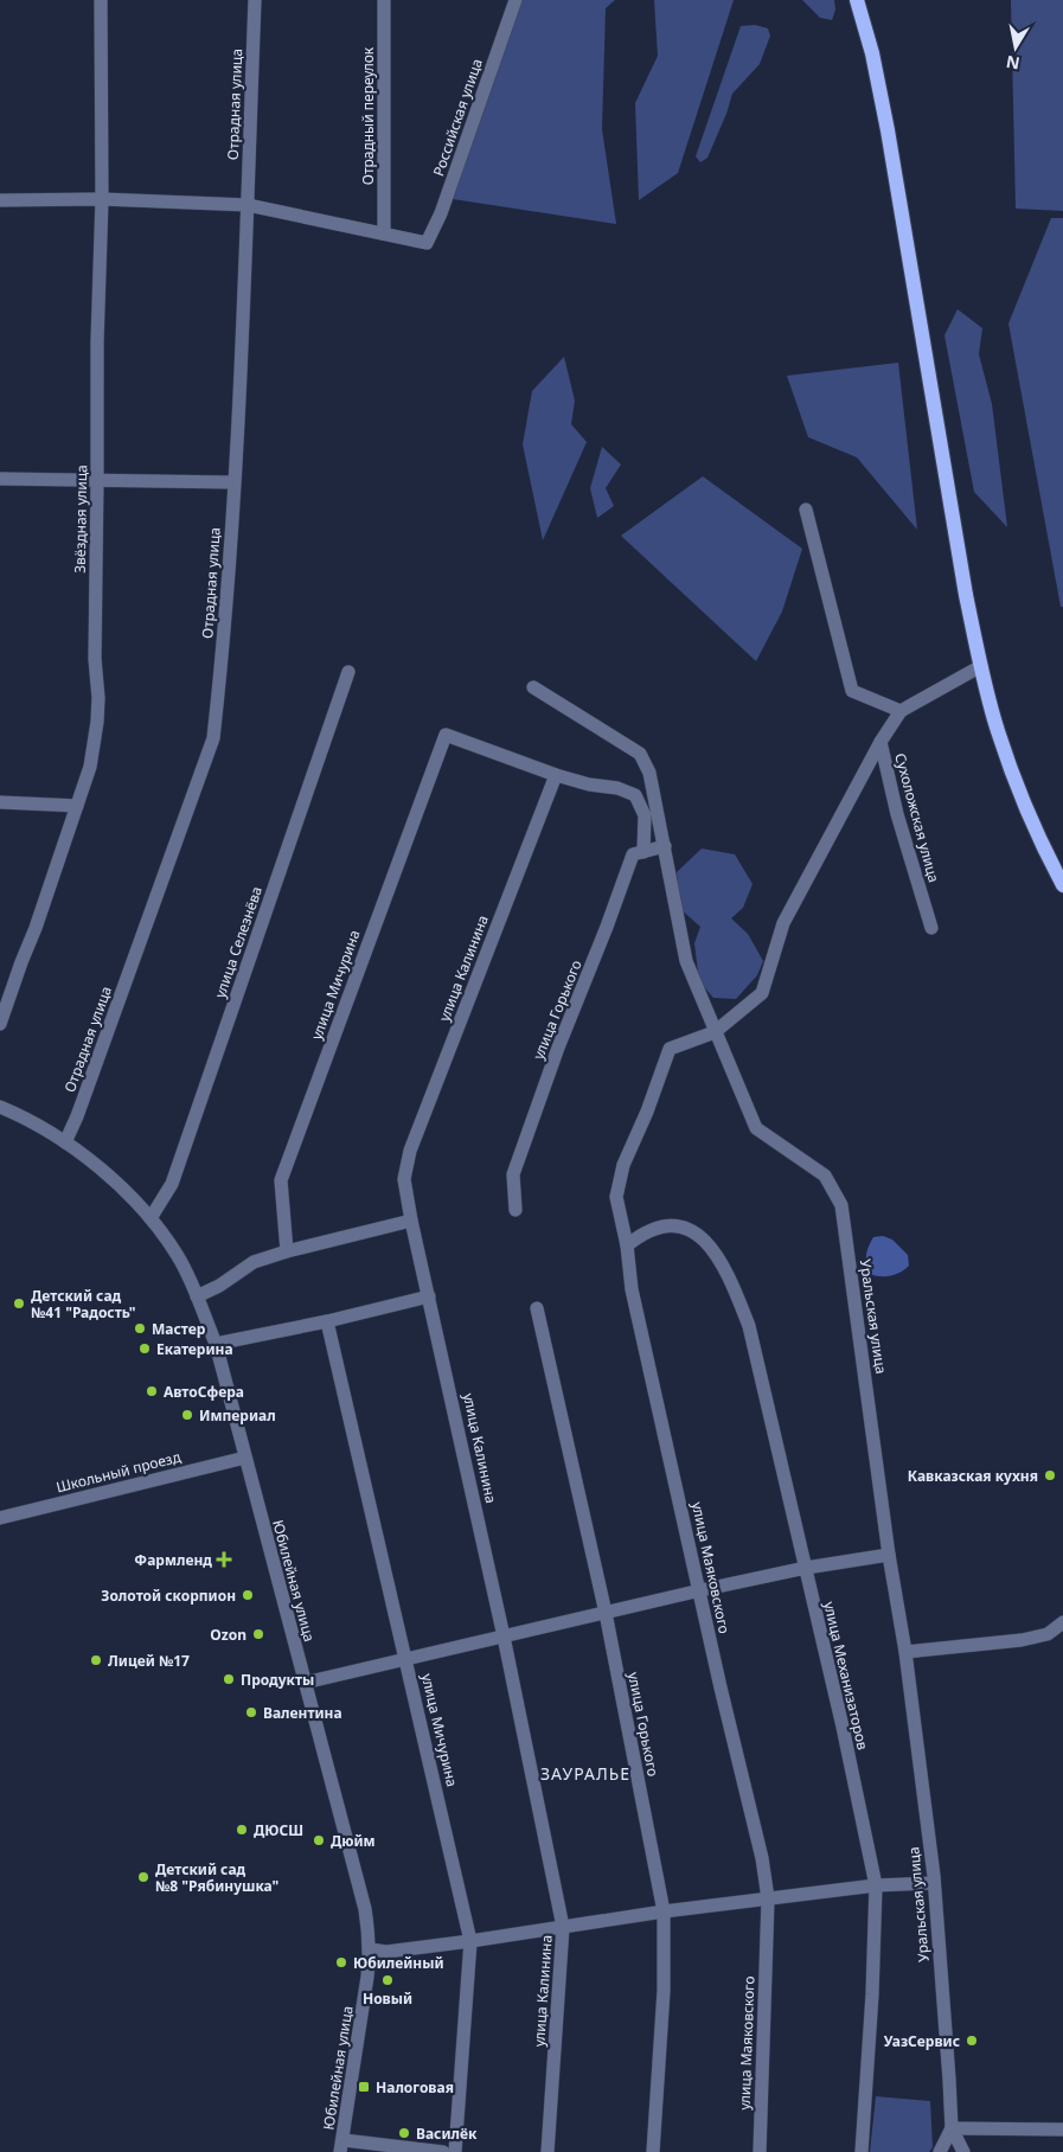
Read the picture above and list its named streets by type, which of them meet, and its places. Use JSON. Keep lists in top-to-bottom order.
{
  "streets": {
    "street": [
      "Отрадная улица",
      "Отрадный переулок",
      "Российская улица",
      "Звёздная улица",
      "Сухоложская улица",
      "улица Селезнёва",
      "улица Калинина",
      "улица Мичурина",
      "улица Горького",
      "Уральская улица",
      "Школьный проезд",
      "улица Маяковского",
      "Юбилейная улица",
      "улица Механизаторов"
    ]
  },
  "crossings": [
    ["Отрадная улица", "Юбилейная улица"],
    ["Отрадный переулок", "Российская улица"],
    ["Сухоложская улица", "улица Маяковского"],
    ["улица Селезнёва", "Юбилейная улица"],
    ["улица Калинина", "улица Мичурина"],
    ["Уральская улица", "улица Маяковского"],
    ["Школьный проезд", "Юбилейная улица"],
    ["улица Маяковского", "улица Механизаторов"]
  ],
  "districts": ["ЗАУРАЛЬЕ"],
  "places": {
    "other": [
      "Детский сад №41 \"Радость\"",
      "Мастер",
      "Екатерина",
      "АвтоСфера",
      "Империал",
      "Кавказская кухня",
      "Золотой скорпион",
      "Ozon",
      "Лицей №17",
      "Продукты",
      "Валентина",
      "ДЮСШ",
      "Дюйм",
      "Детский сад №8 \"Рябинушка\"",
      "Юбилейный",
      "Новый",
      "УазСервис",
      "Василёк"
    ],
    "health": ["Фармленд"],
    "transit": ["Налоговая"]
  },
  "north": "bottom"
}
